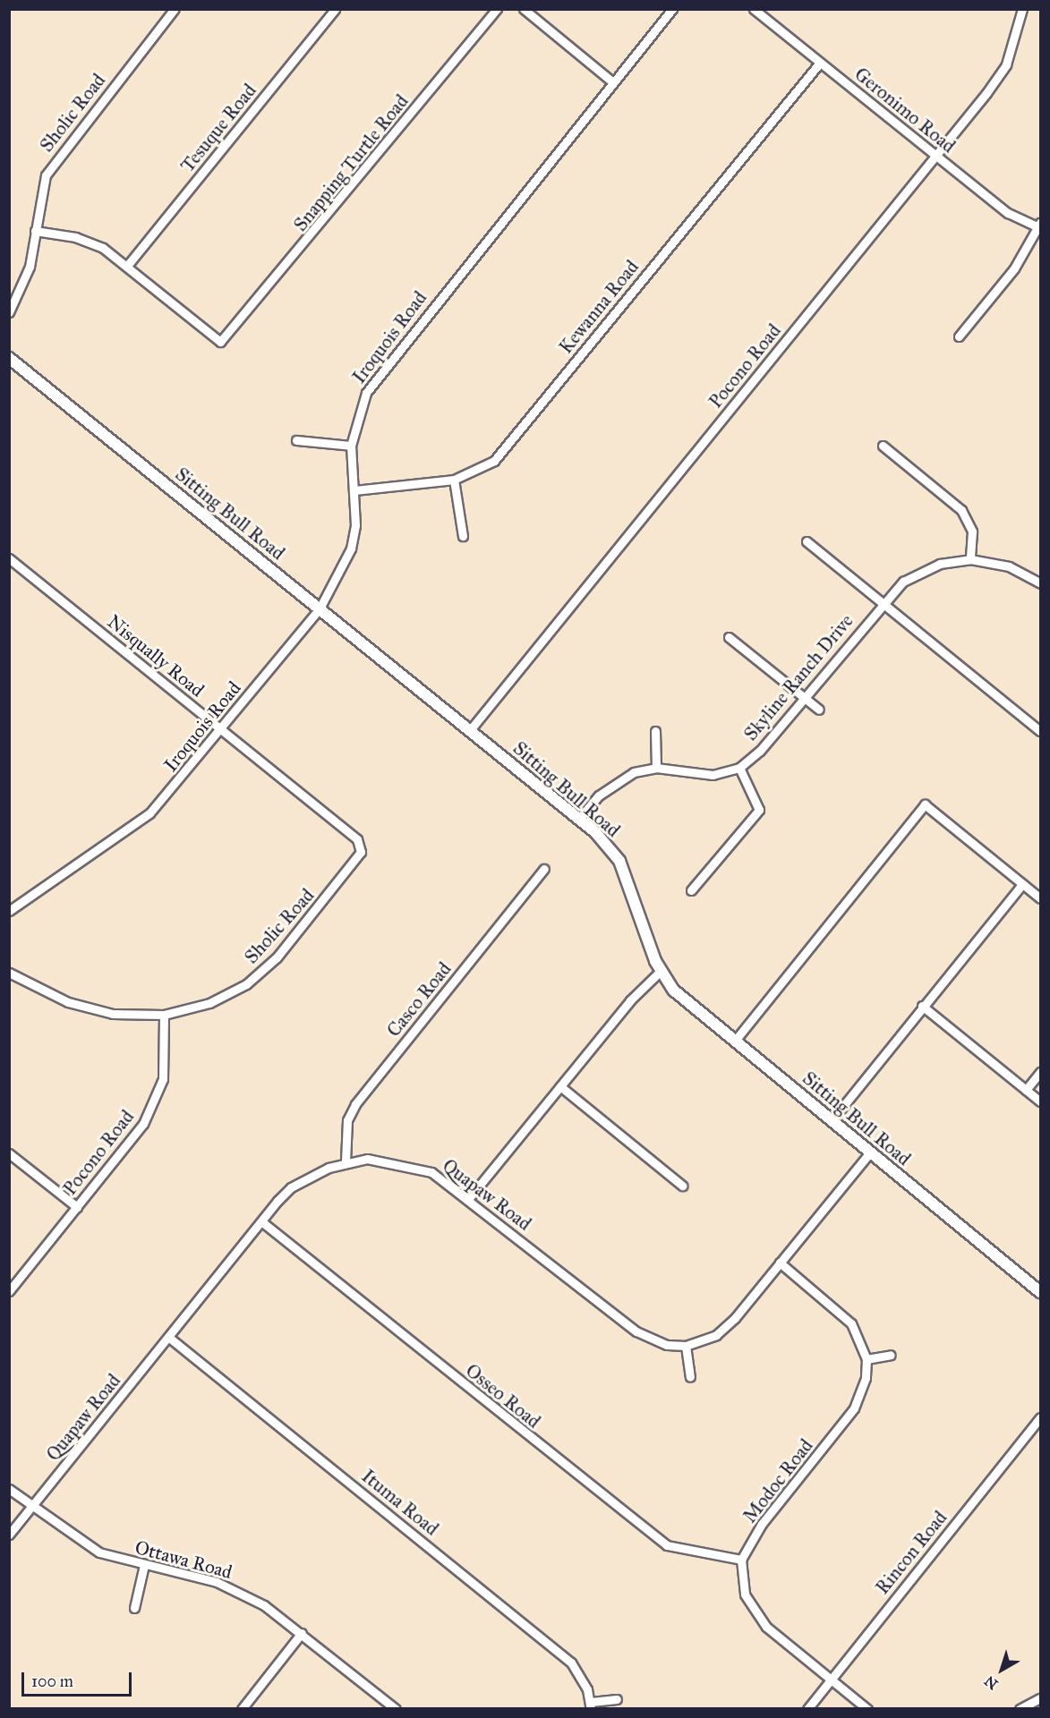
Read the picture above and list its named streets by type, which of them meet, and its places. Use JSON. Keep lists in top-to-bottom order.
{
  "streets": {
    "street": [
      "Geronimo Road",
      "Sholic Road",
      "Tesuque Road",
      "Snapping Turtle Road",
      "Kewanna Road",
      "Iroquois Road",
      "Pocono Road",
      "Sitting Bull Road",
      "Nisqually Road",
      "Skyline Ranch Drive",
      "Casco Road",
      "Quapaw Road",
      "Osseo Road",
      "Modoc Road",
      "Ituma Road",
      "Rincon Road",
      "Ottawa Road"
    ]
  },
  "crossings": [
    ["Geronimo Road", "Kewanna Road"],
    ["Geronimo Road", "Pocono Road"],
    ["Sholic Road", "Pocono Road"],
    ["Sholic Road", "Nisqually Road"],
    ["Tesuque Road", "Snapping Turtle Road"],
    ["Kewanna Road", "Iroquois Road"],
    ["Iroquois Road", "Sitting Bull Road"],
    ["Iroquois Road", "Nisqually Road"],
    ["Pocono Road", "Sitting Bull Road"],
    ["Sitting Bull Road", "Skyline Ranch Drive"],
    ["Casco Road", "Quapaw Road"],
    ["Quapaw Road", "Osseo Road"],
    ["Quapaw Road", "Ituma Road"],
    ["Quapaw Road", "Ottawa Road"],
    ["Osseo Road", "Modoc Road"]
  ],
  "scale_bar": "100 m",
  "north": "bottom left"
}
